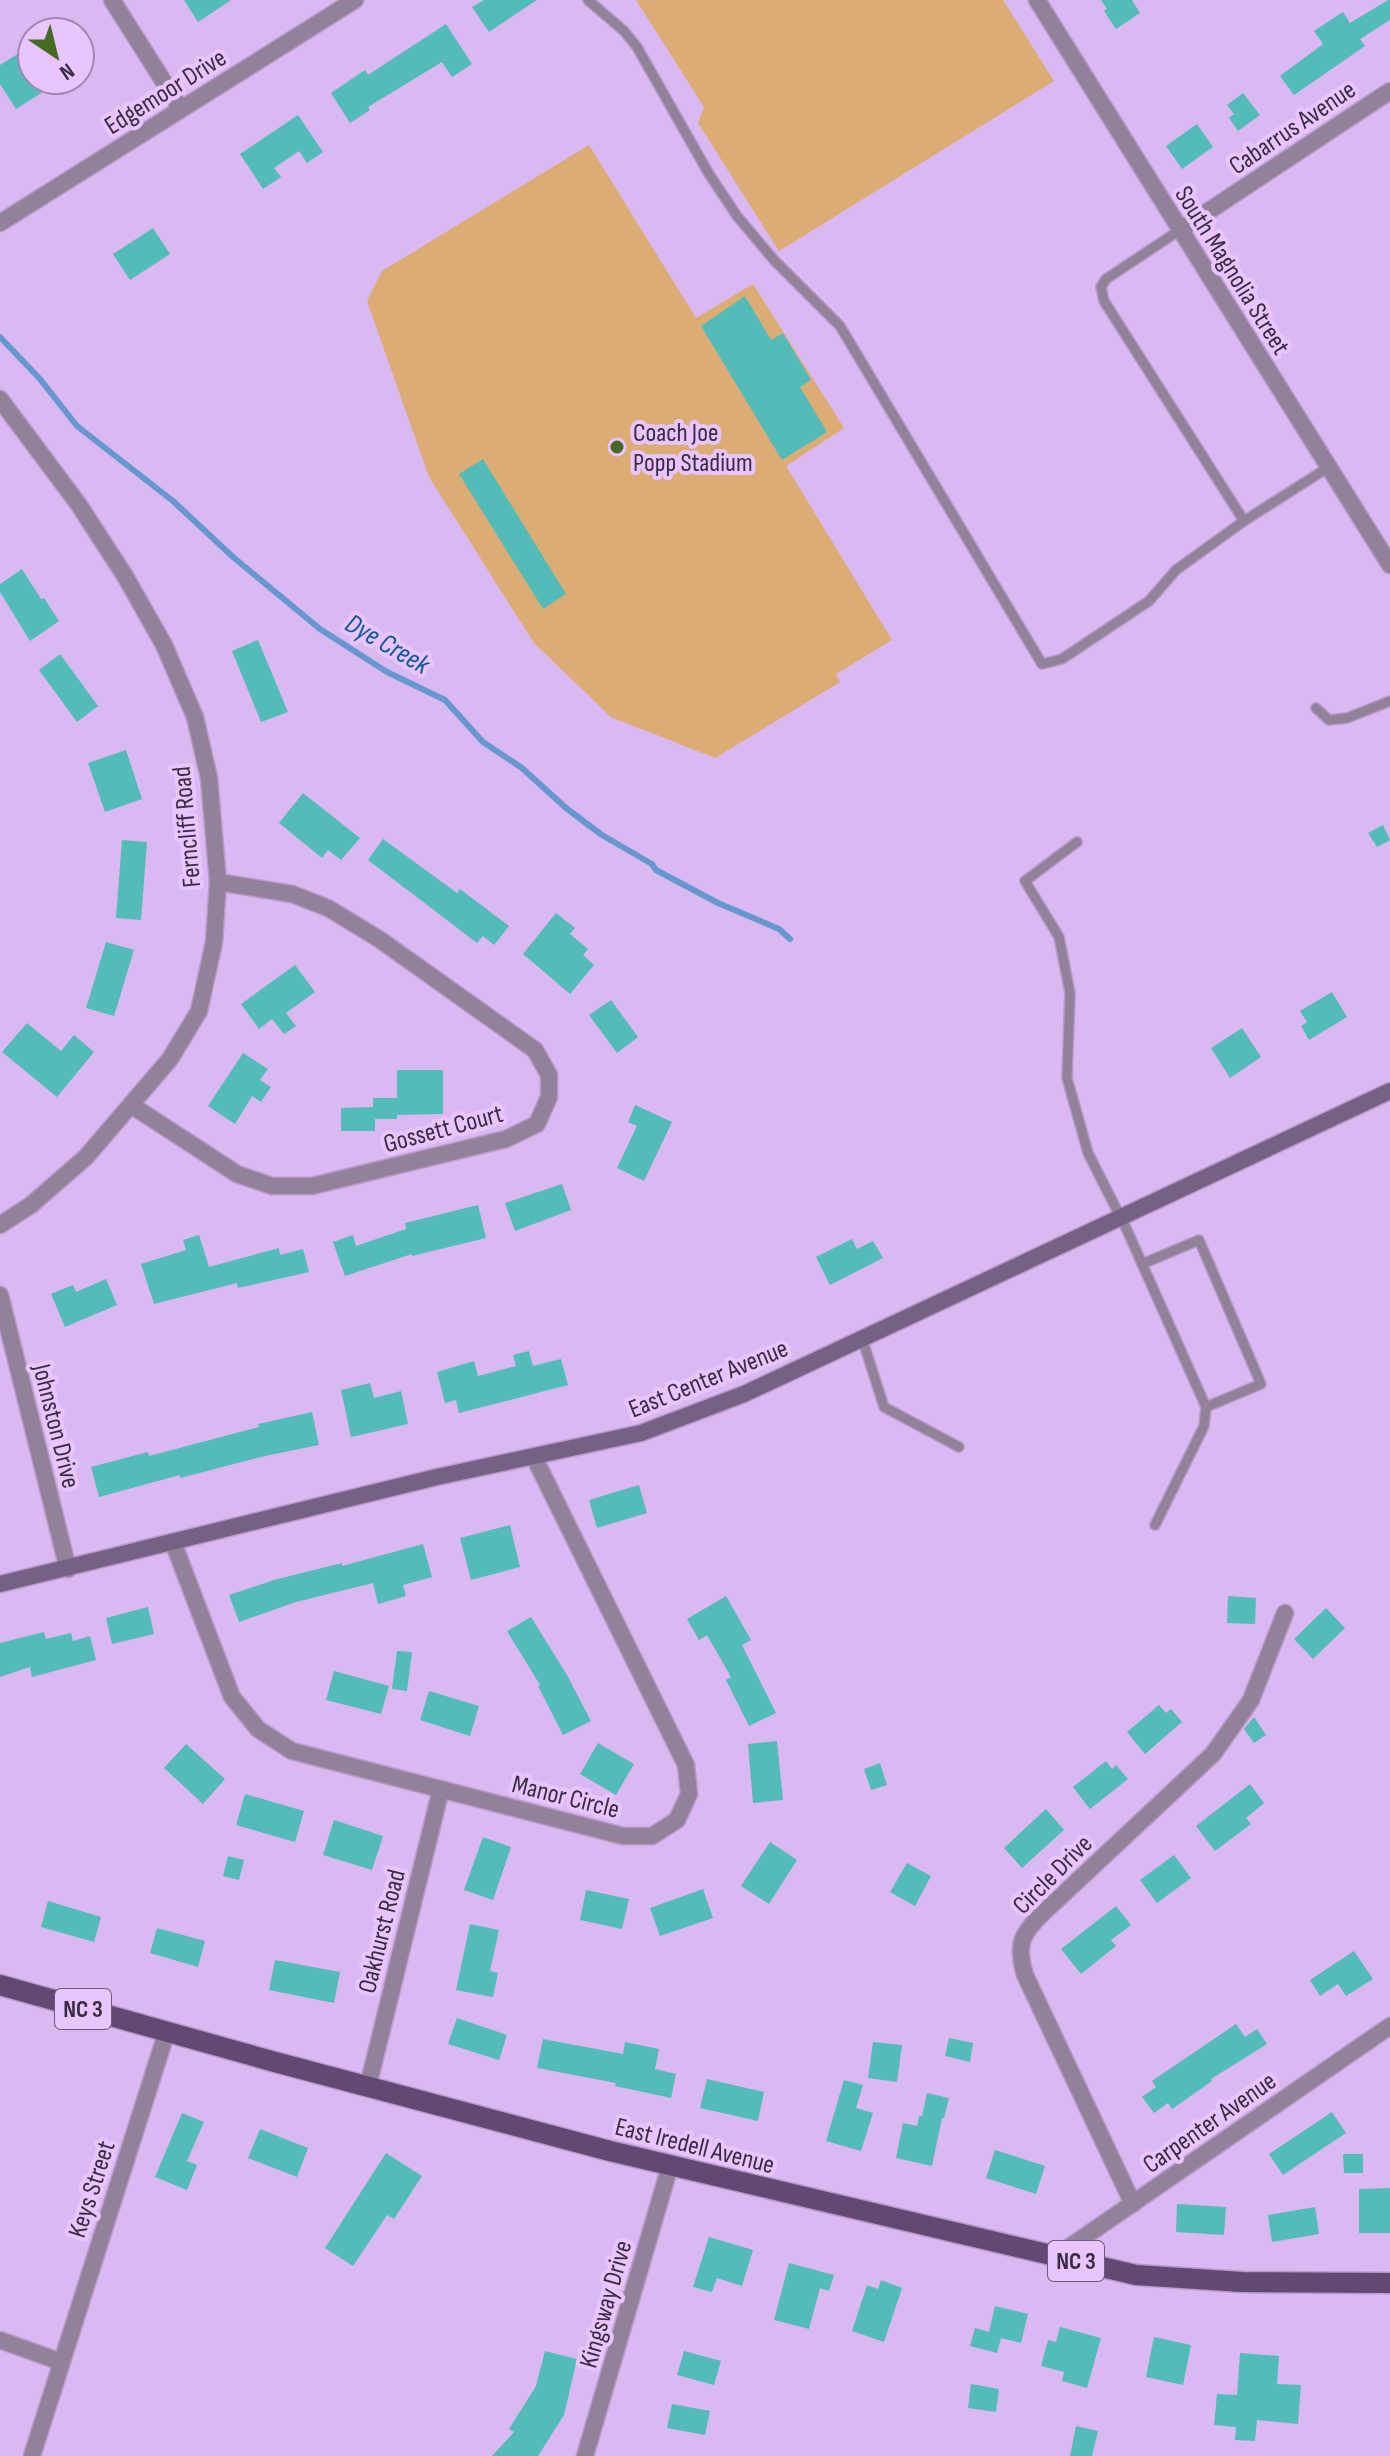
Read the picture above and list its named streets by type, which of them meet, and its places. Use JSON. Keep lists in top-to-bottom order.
{
  "streets": {
    "main road": ["NC 3", "East Iredell Avenue"],
    "street": [
      "Edgemoor Drive",
      "Cabarrus Avenue",
      "South Magnolia Street",
      "Ferncliff Road",
      "Gossett Court",
      "East Center Avenue",
      "Johnston Drive",
      "Manor Circle",
      "Circle Drive",
      "Oakhurst Road",
      "Carpenter Avenue",
      "Keys Street",
      "Kingsway Drive"
    ]
  },
  "crossings": [
    ["Cabarrus Avenue", "South Magnolia Street"],
    ["Ferncliff Road", "Gossett Court"],
    ["East Center Avenue", "Johnston Drive"],
    ["East Center Avenue", "Manor Circle"],
    ["Manor Circle", "Oakhurst Road"],
    ["Circle Drive", "Carpenter Avenue"],
    ["Oakhurst Road", "East Iredell Avenue"],
    ["Carpenter Avenue", "East Iredell Avenue"],
    ["East Iredell Avenue", "Keys Street"],
    ["East Iredell Avenue", "Kingsway Drive"]
  ],
  "water": ["Dye Creek"],
  "places": ["Coach Joe Popp Stadium"],
  "north": "bottom right"
}
